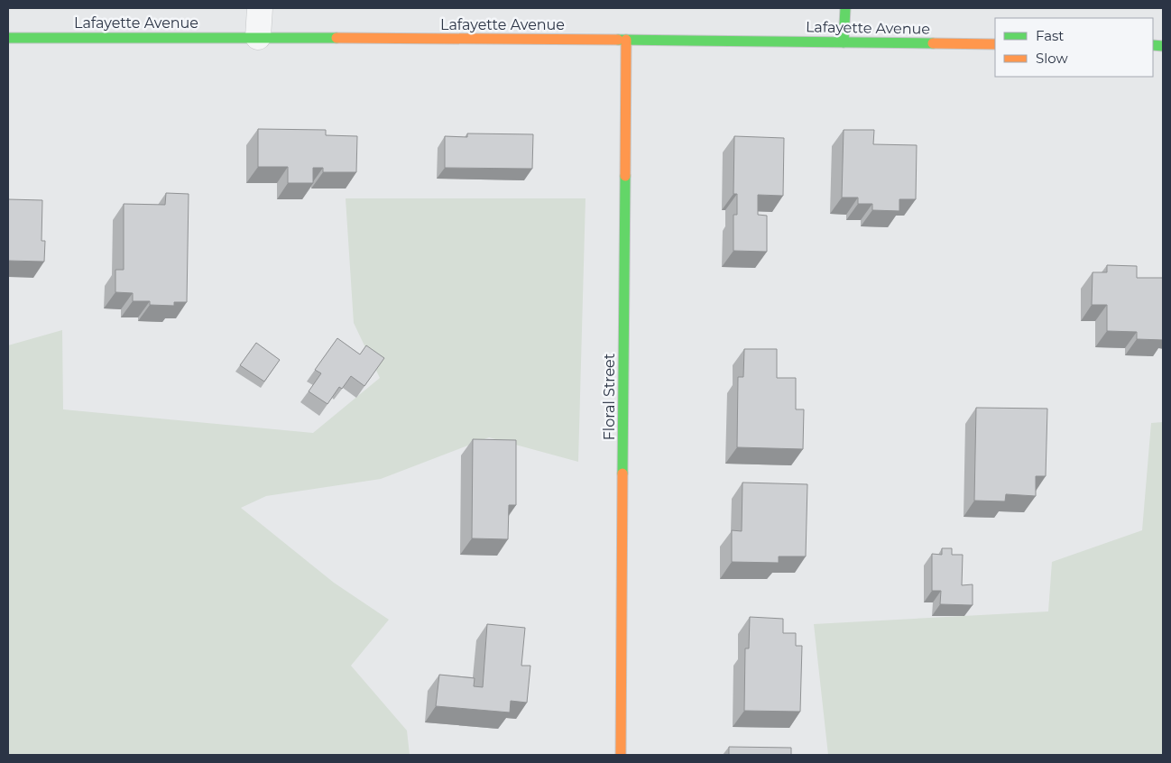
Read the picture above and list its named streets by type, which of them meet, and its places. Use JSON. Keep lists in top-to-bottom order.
{
  "streets": {
    "street": ["Lafayette Avenue", "Floral Street"]
  },
  "crossings": [
    ["Lafayette Avenue", "Floral Street"]
  ],
  "legend": ["Fast", "Slow"]
}
